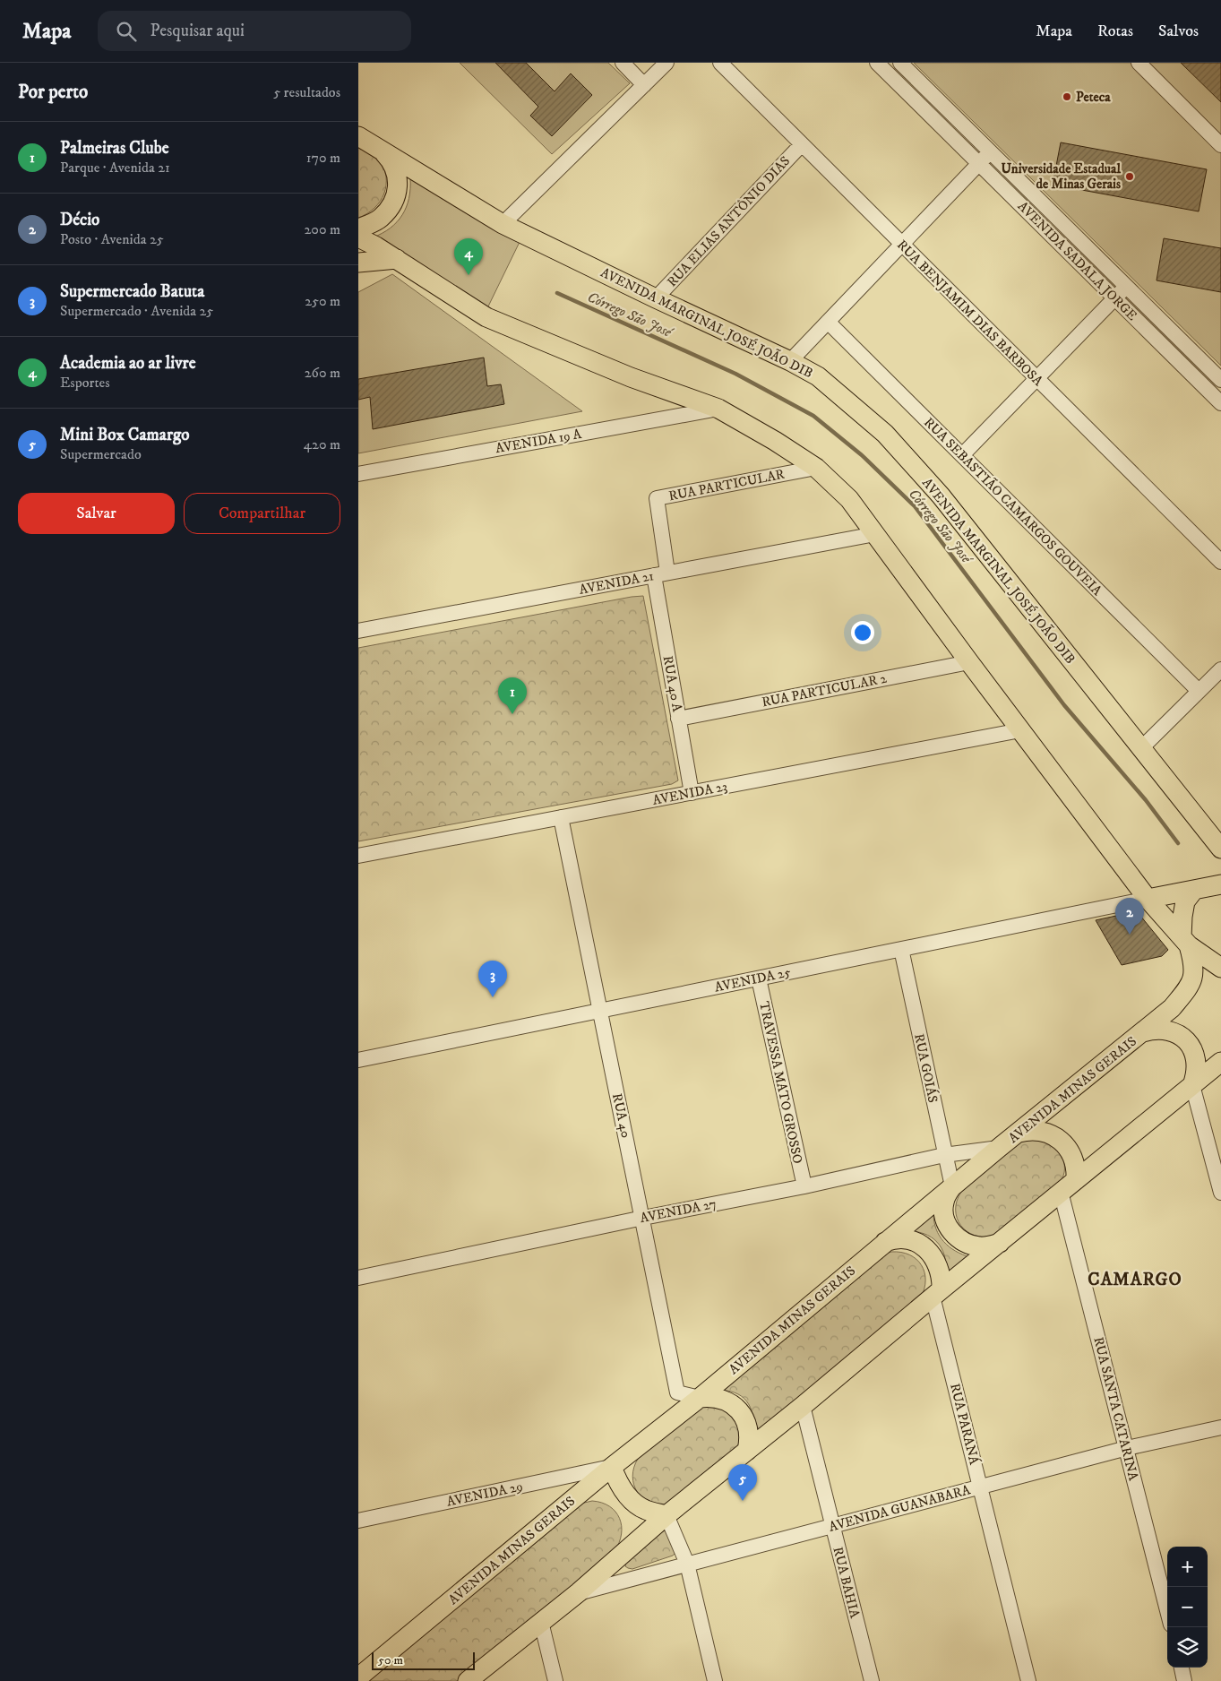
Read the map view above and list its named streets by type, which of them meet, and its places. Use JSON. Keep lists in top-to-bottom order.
{
  "streets": {
    "main road": ["AVENIDA MARGINAL JOSÉ JOÃO DIB", "AVENIDA MINAS GERAIS"],
    "street": [
      "RUA ELIAS ANTÔNIO DIAS",
      "AVENIDA SADALA JORGE",
      "RUA BENJAMIM DIAS BARBOSA",
      "AVENIDA 19 A",
      "RUA PARTICULAR",
      "RUA SEBASTIÃO CAMARGOS GOUVEIA",
      "AVENIDA 21",
      "RUA 40 A",
      "RUA PARTICULAR 2",
      "AVENIDA 23",
      "AVENIDA 25",
      "RUA GOIÁS",
      "TRAVESSA MATO GROSSO",
      "RUA 40",
      "AVENIDA 27",
      "RUA SANTA CATARINA",
      "RUA PARANÁ",
      "AVENIDA 29",
      "AVENIDA GUANABARA",
      "RUA BAHIA"
    ]
  },
  "crossings": [
    ["RUA ELIAS ANTÔNIO DIAS", "RUA BENJAMIM DIAS BARBOSA"],
    ["RUA ELIAS ANTÔNIO DIAS", "AVENIDA MARGINAL JOSÉ JOÃO DIB"],
    ["RUA PARTICULAR", "AVENIDA 21"],
    ["RUA PARTICULAR", "RUA 40 A"],
    ["AVENIDA 21", "RUA 40 A"],
    ["RUA 40 A", "RUA PARTICULAR 2"],
    ["RUA 40 A", "AVENIDA 23"],
    ["AVENIDA 23", "RUA 40"],
    ["AVENIDA 25", "RUA GOIÁS"],
    ["AVENIDA 25", "TRAVESSA MATO GROSSO"],
    ["AVENIDA 25", "RUA 40"],
    ["RUA GOIÁS", "AVENIDA MINAS GERAIS"],
    ["RUA GOIÁS", "AVENIDA 27"],
    ["TRAVESSA MATO GROSSO", "AVENIDA 27"],
    ["AVENIDA MINAS GERAIS", "RUA 40"],
    ["AVENIDA MINAS GERAIS", "AVENIDA 27"],
    ["AVENIDA MINAS GERAIS", "AVENIDA 29"],
    ["RUA 40", "AVENIDA 27"],
    ["RUA SANTA CATARINA", "AVENIDA GUANABARA"],
    ["RUA PARANÁ", "AVENIDA GUANABARA"],
    ["AVENIDA GUANABARA", "RUA BAHIA"]
  ],
  "districts": ["CAMARGO"],
  "water": ["Córrego São José"],
  "places": ["Peteca", "Universidade Estadual de Minas Gerais"],
  "scale_bar": "50 m",
  "page": {
    "header": "Mapa",
    "search": "Pesquisar aqui",
    "nav": ["Mapa", "Rotas", "Salvos"],
    "heading": ["Por perto", "5 resultados"],
    "list": [
      {
        "mark": "1",
        "name": "Palmeiras Clube",
        "note": "Parque · Avenida 21",
        "value": "170 m"
      },
      {
        "mark": "2",
        "name": "Décio",
        "note": "Posto · Avenida 25",
        "value": "200 m"
      },
      {
        "mark": "3",
        "name": "Supermercado Batuta",
        "note": "Supermercado · Avenida 25",
        "value": "250 m"
      },
      {
        "mark": "4",
        "name": "Academia ao ar livre",
        "note": "Esportes",
        "value": "260 m"
      },
      {
        "mark": "5",
        "name": "Mini Box Camargo",
        "note": "Supermercado",
        "value": "420 m"
      }
    ],
    "pins": [
      "4",
      "1",
      "2",
      "3",
      "5"
    ],
    "buttons": ["Salvar", "Compartilhar"],
    "map_buttons": ["+", "−"],
    "scale": "50 m"
  }
}
